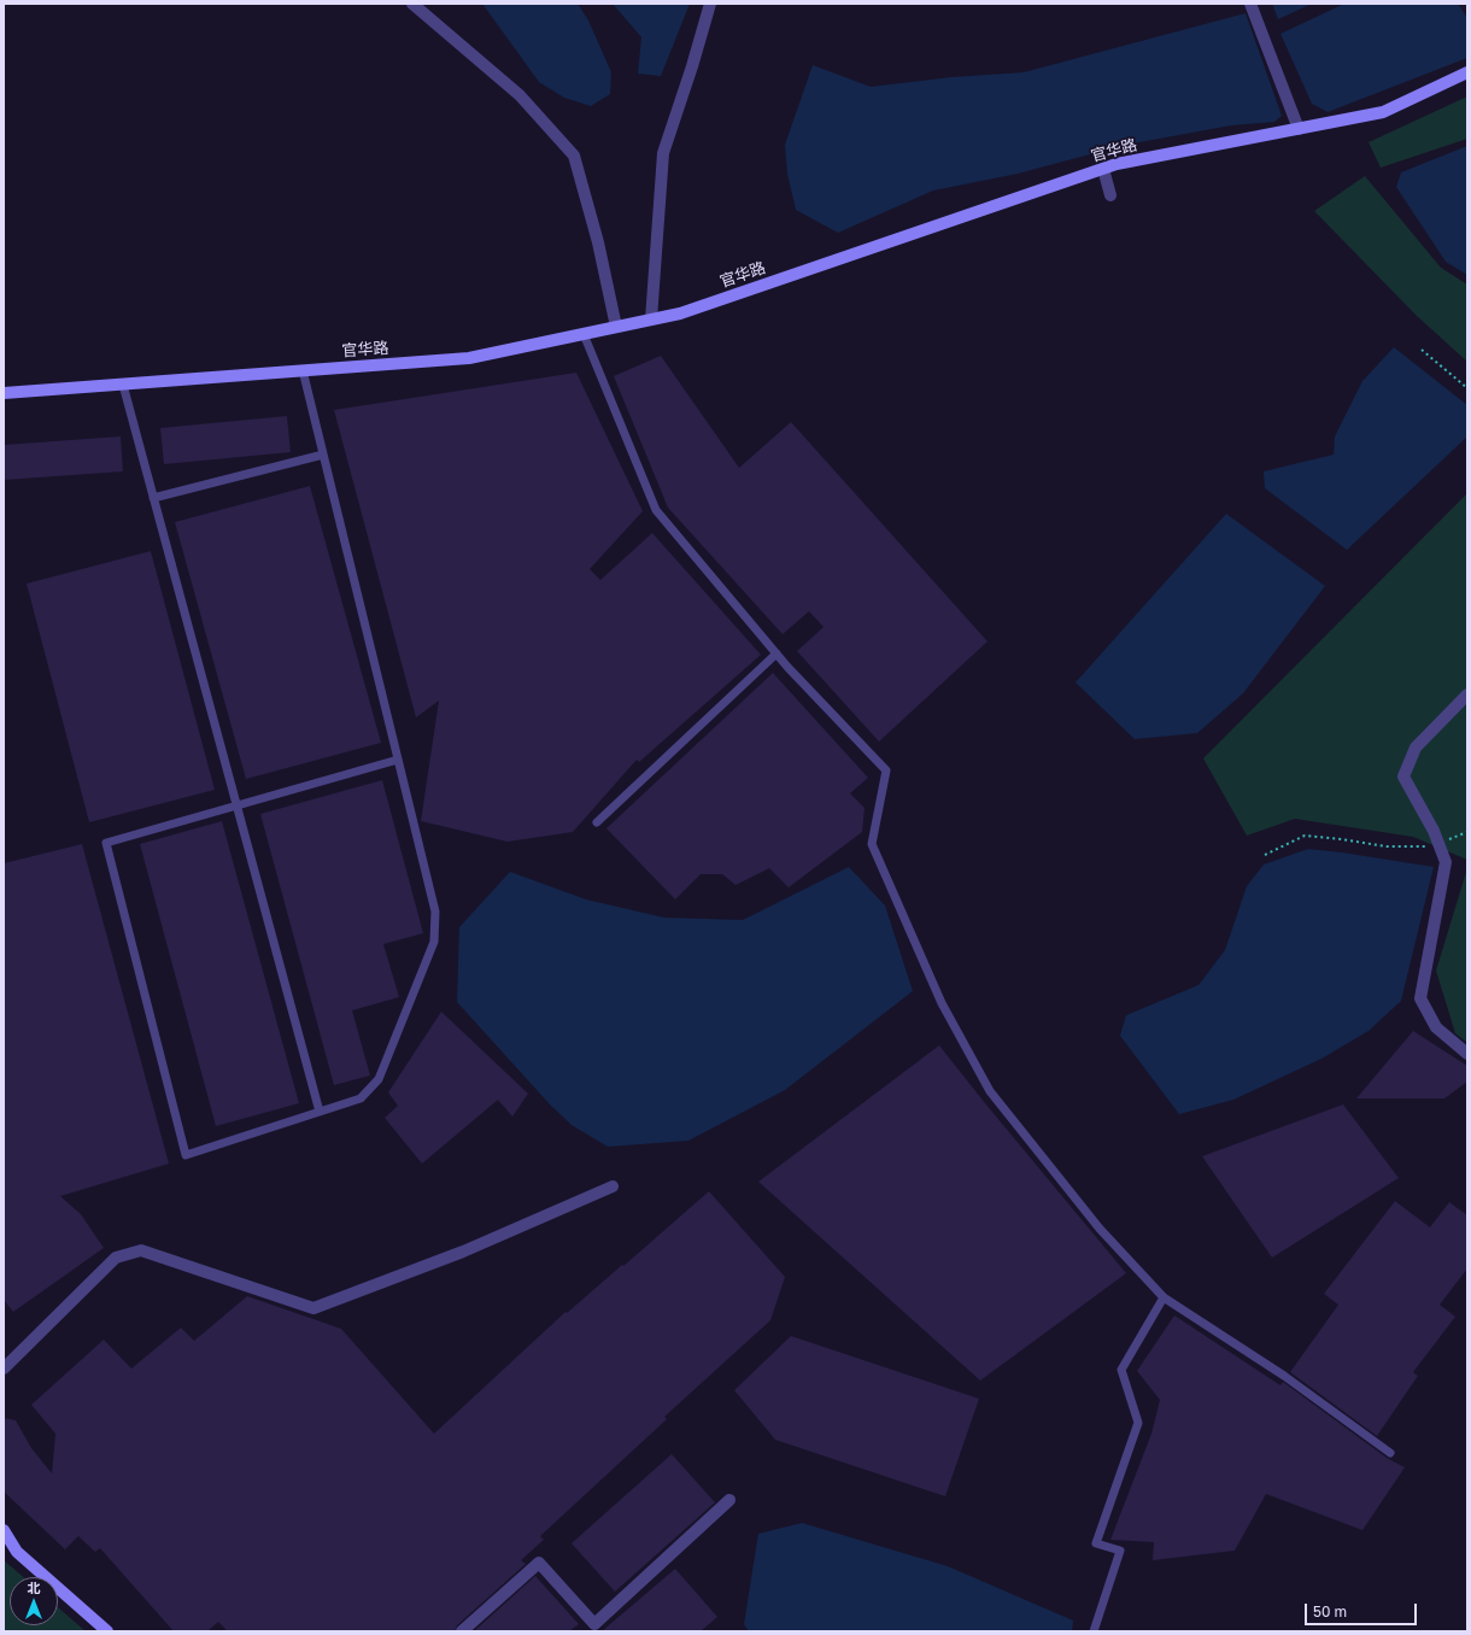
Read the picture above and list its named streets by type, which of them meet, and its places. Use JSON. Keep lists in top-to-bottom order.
{
  "streets": {
    "main road": ["官华路"]
  },
  "scale_bar": "50 m",
  "north": "top"
}
